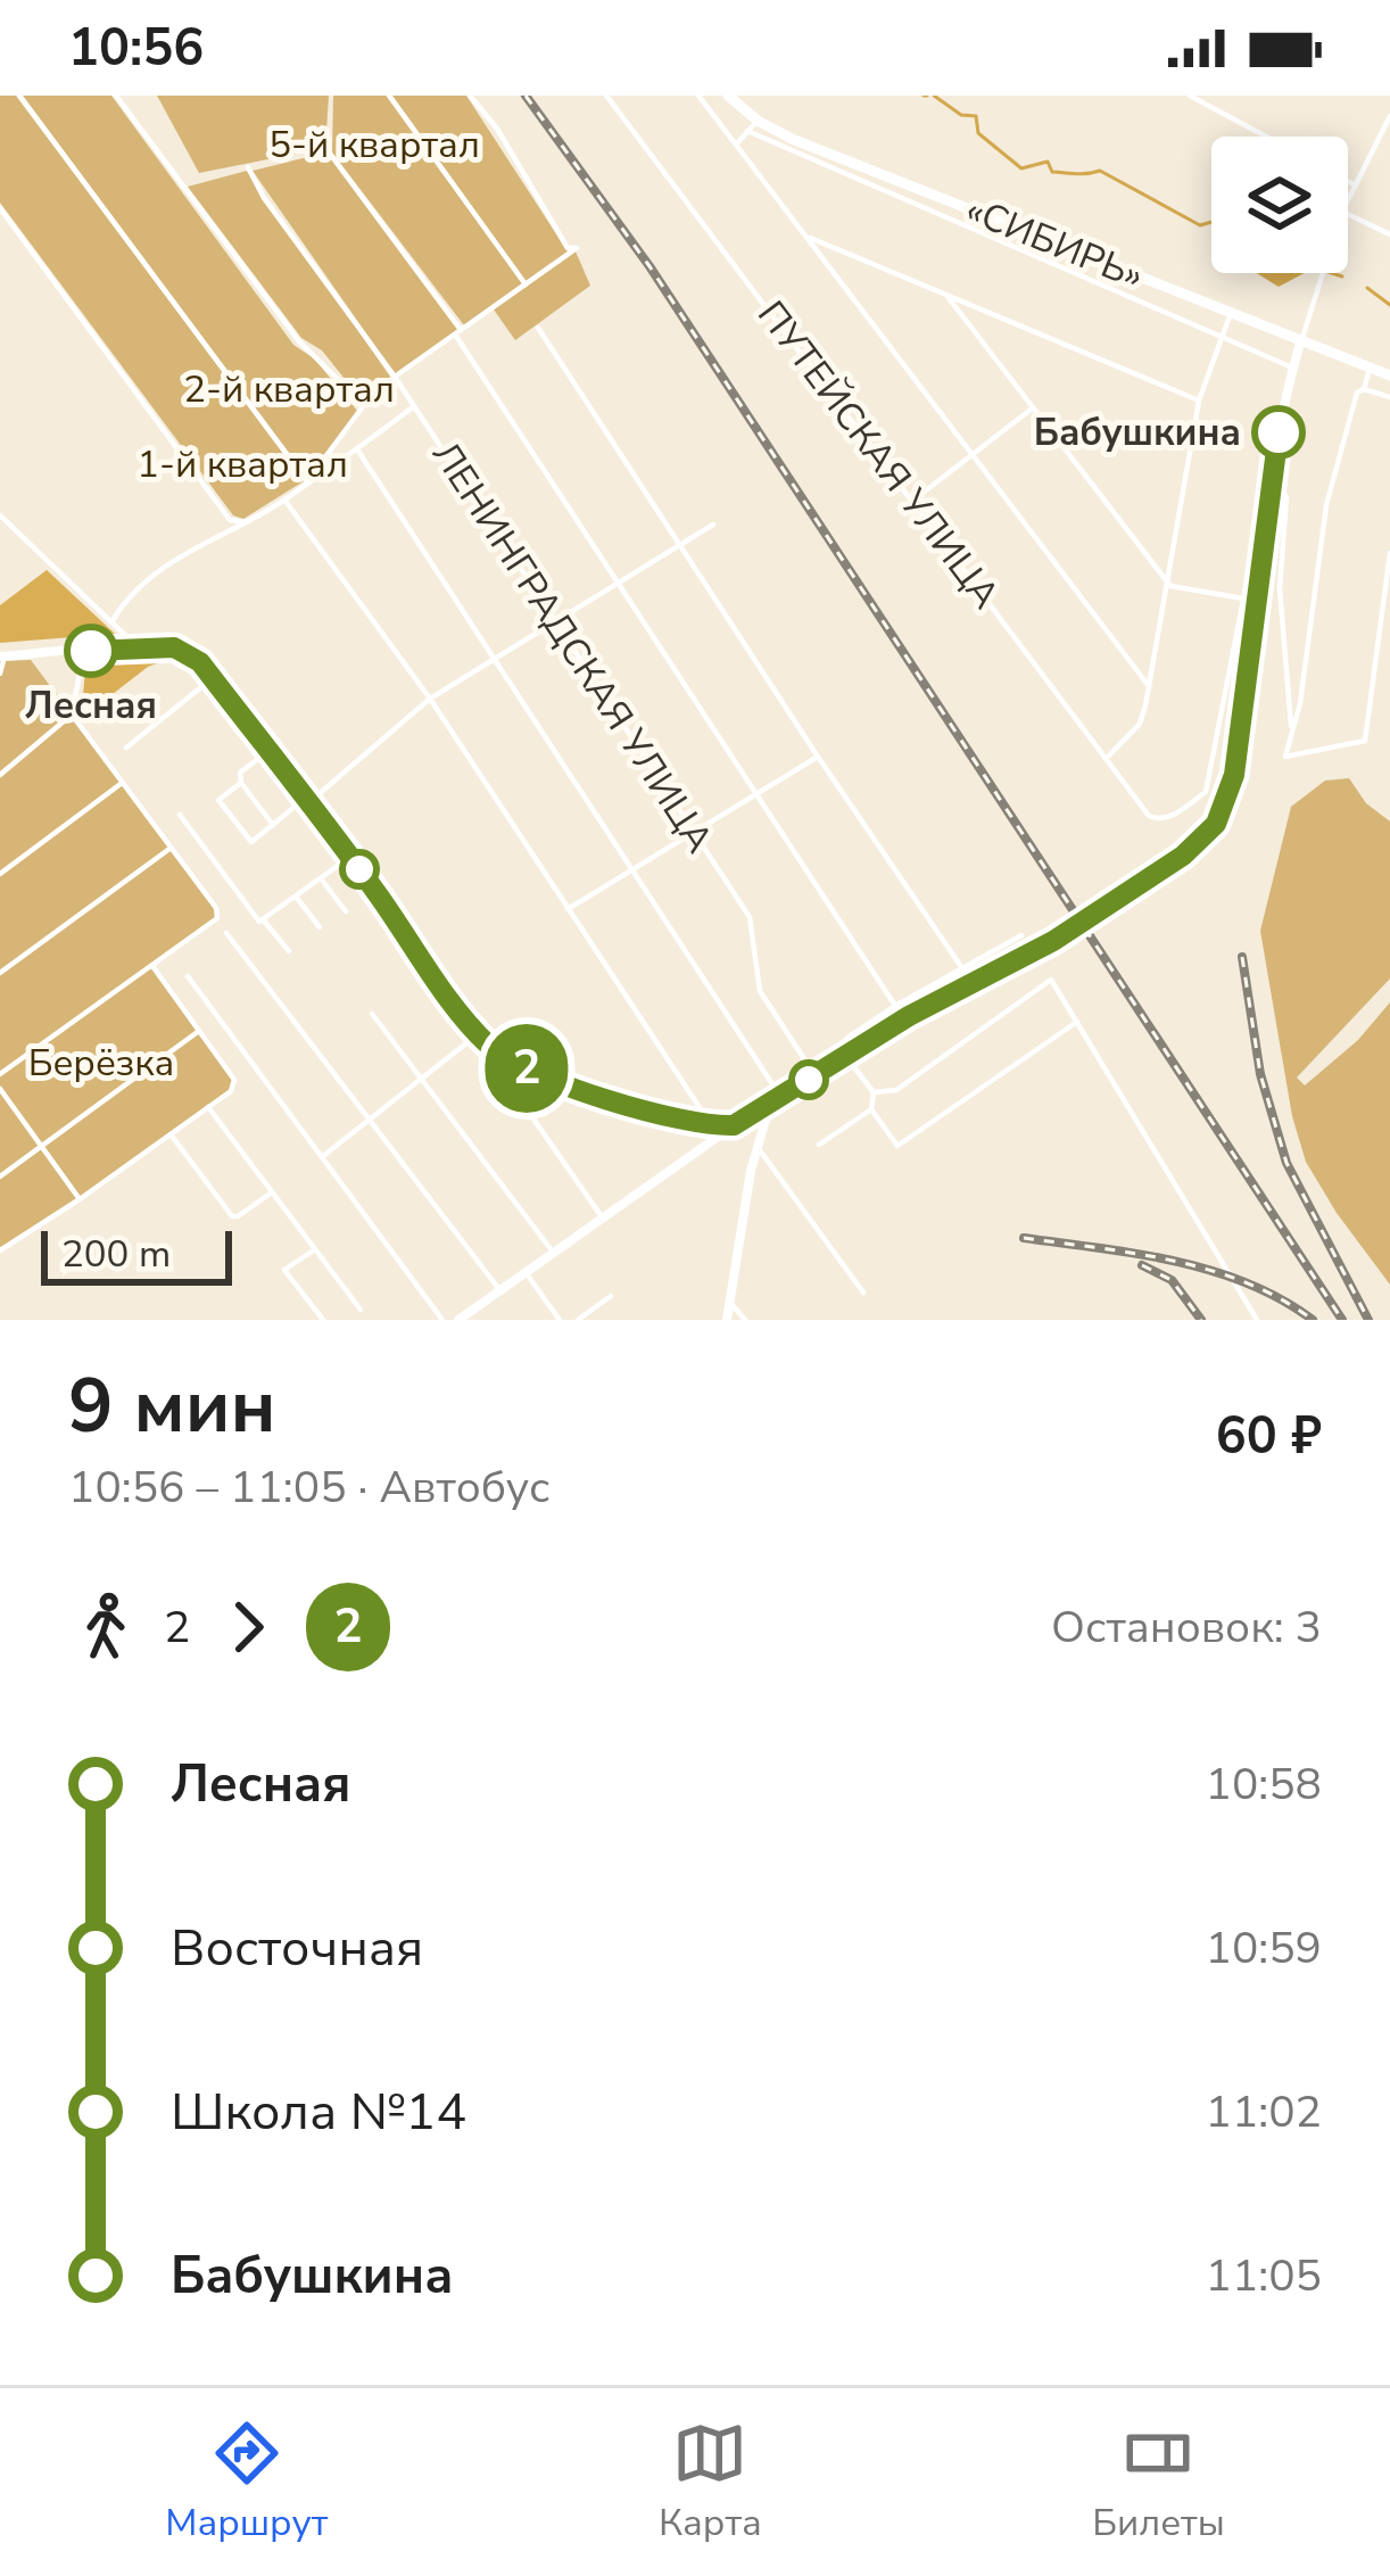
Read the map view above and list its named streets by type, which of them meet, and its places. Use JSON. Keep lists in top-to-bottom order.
{
  "streets": {
    "main road": ["«СИБИРЬ»"],
    "street": ["ПУТЕЙСКАЯ УЛИЦА", "ЛЕНИНГРАДСКАЯ УЛИЦА"]
  },
  "parks": [
    "5-й квартал",
    "2-й квартал",
    "1-й квартал",
    "Берёзка"
  ],
  "places": ["Бабушкина", "Лесная"],
  "lines": ["bus line 2"],
  "scale_bar": "200 m",
  "page": {
    "status": "10:56",
    "on_map": "2",
    "scale": "200 m",
    "heading": ["9 мин", "10:56 – 11:05 · Автобус", "60 ₽"],
    "legs": ["2", "2", "Остановок: 3"],
    "list": [
      {
        "name": "Лесная",
        "value": "10:58"
      },
      {
        "name": "Восточная",
        "value": "10:59"
      },
      {
        "name": "Школа №14",
        "value": "11:02"
      },
      {
        "name": "Бабушкина",
        "value": "11:05"
      }
    ],
    "tabs": ["Маршрут", "Карта", "Билеты"]
  }
}
